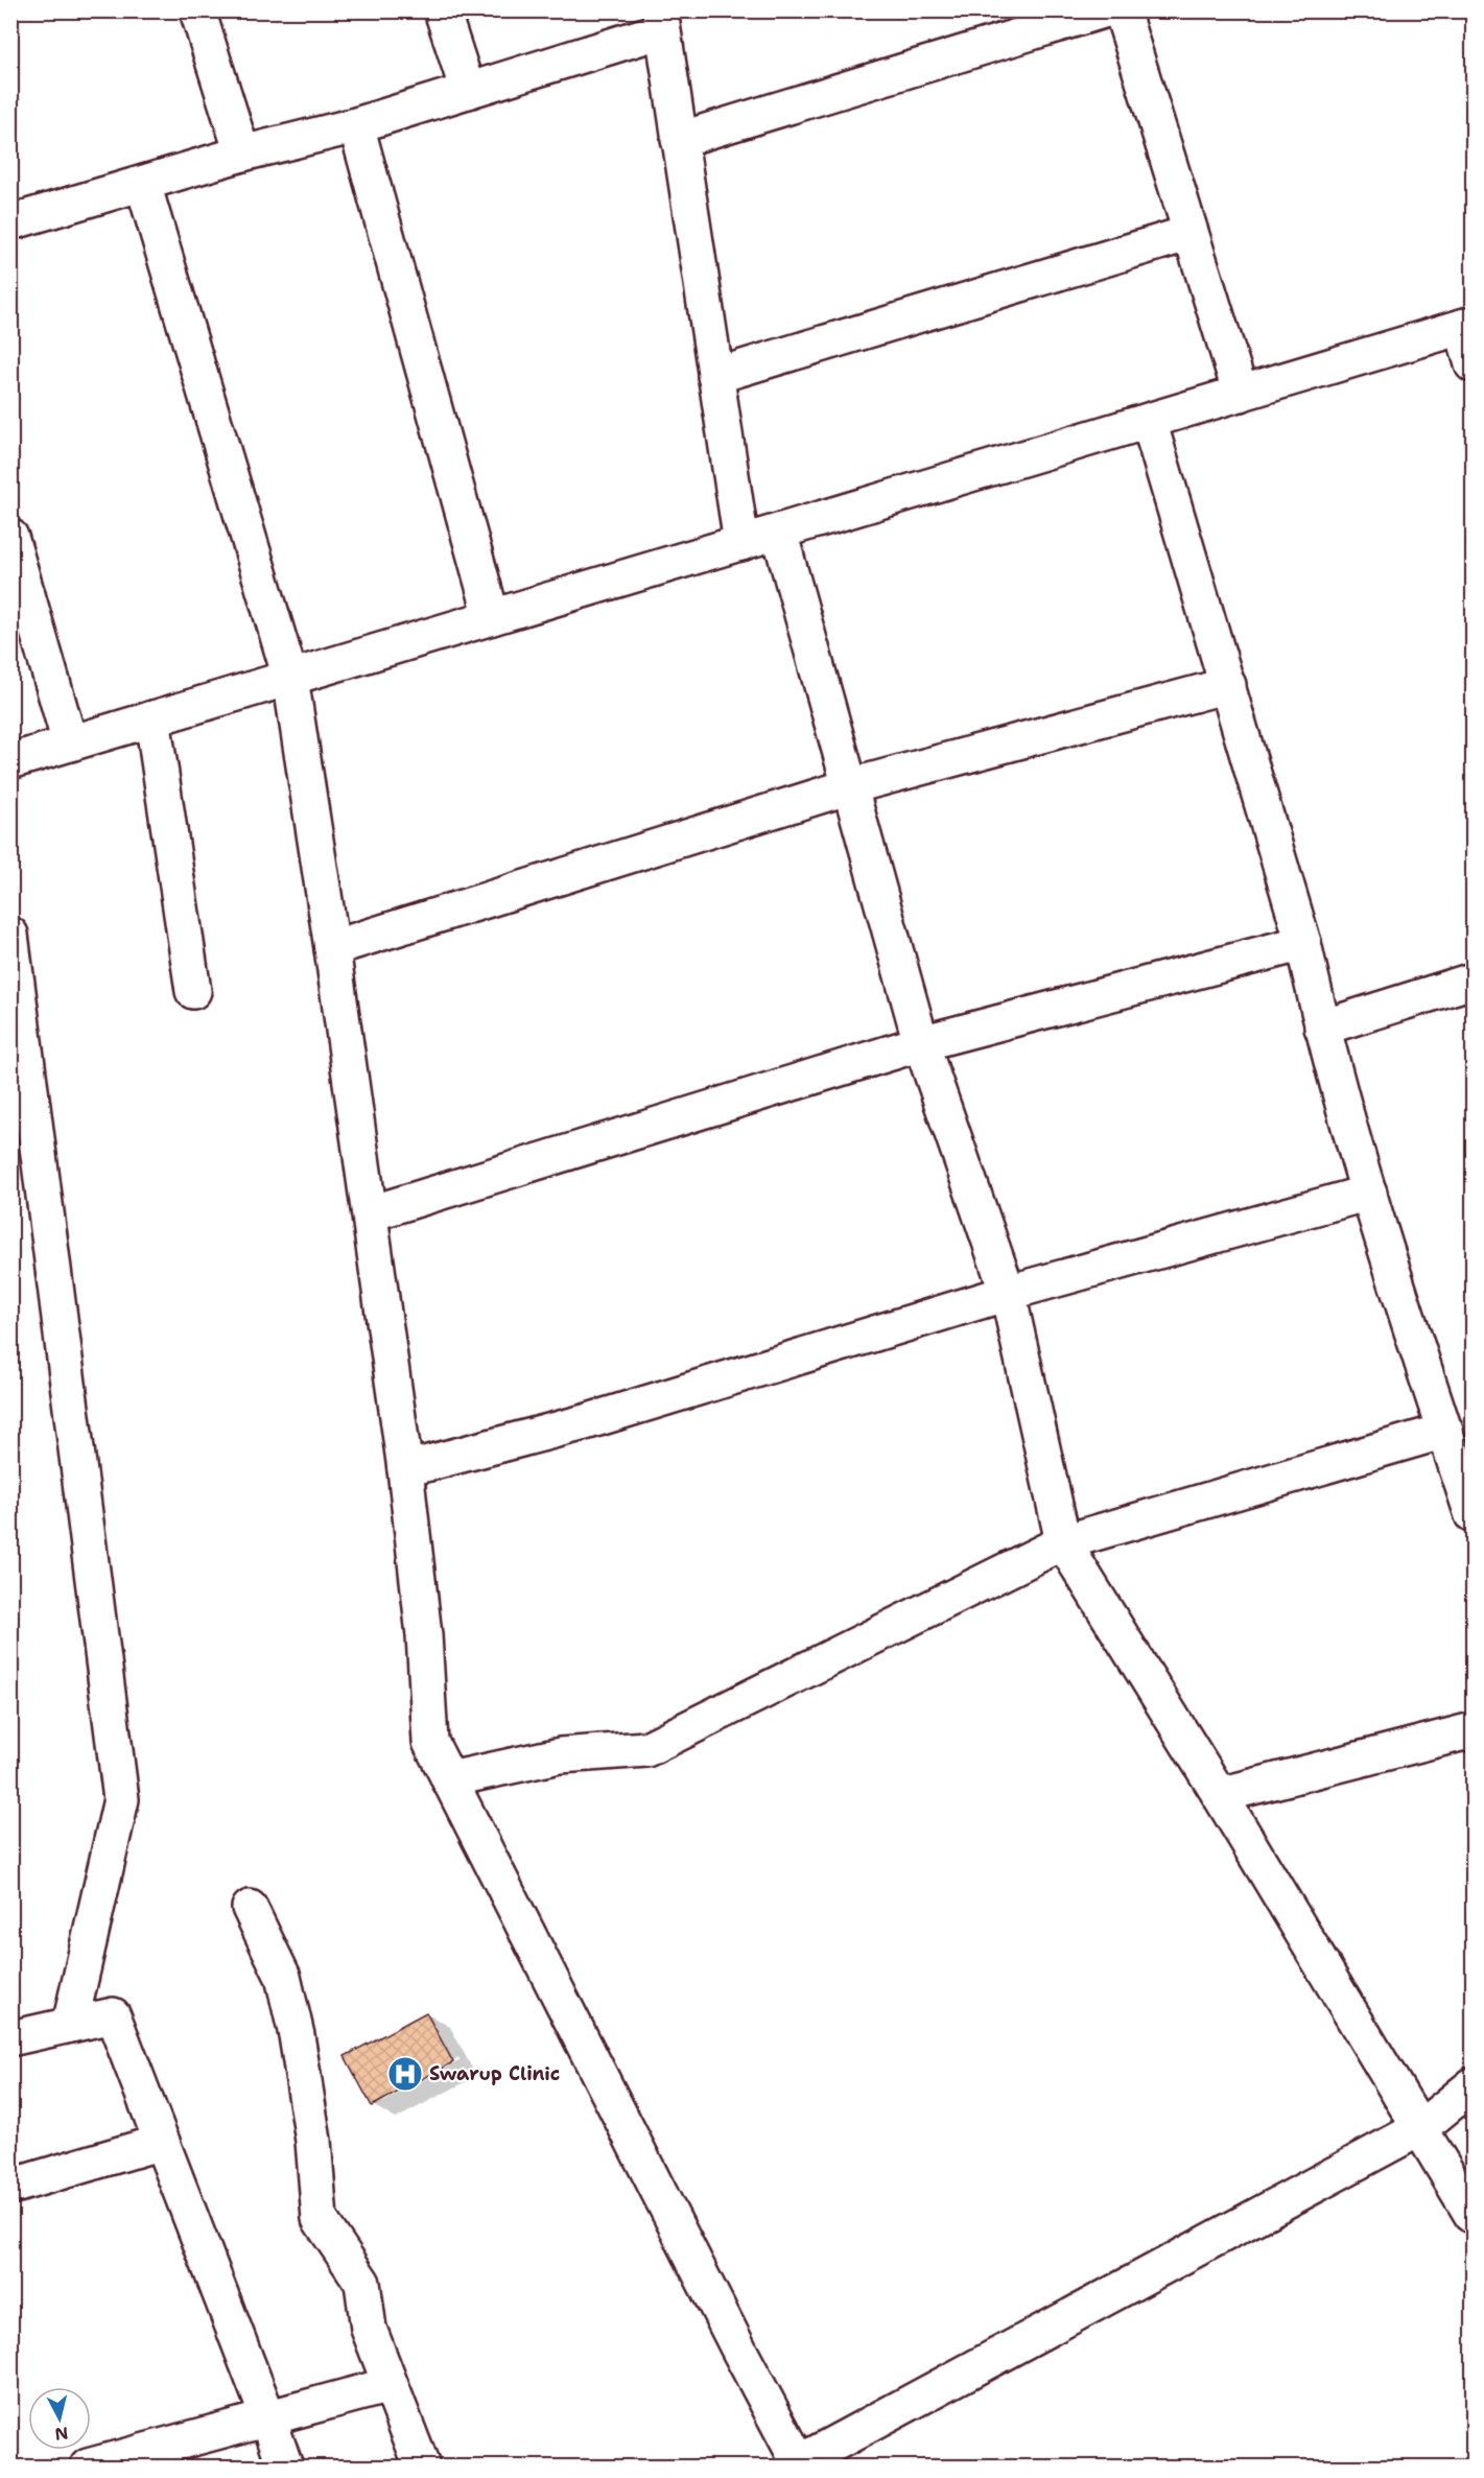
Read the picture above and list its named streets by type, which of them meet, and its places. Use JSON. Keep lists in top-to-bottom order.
{
  "places": {
    "hospital": ["Swarup Clinic"]
  },
  "north": "bottom"
}
